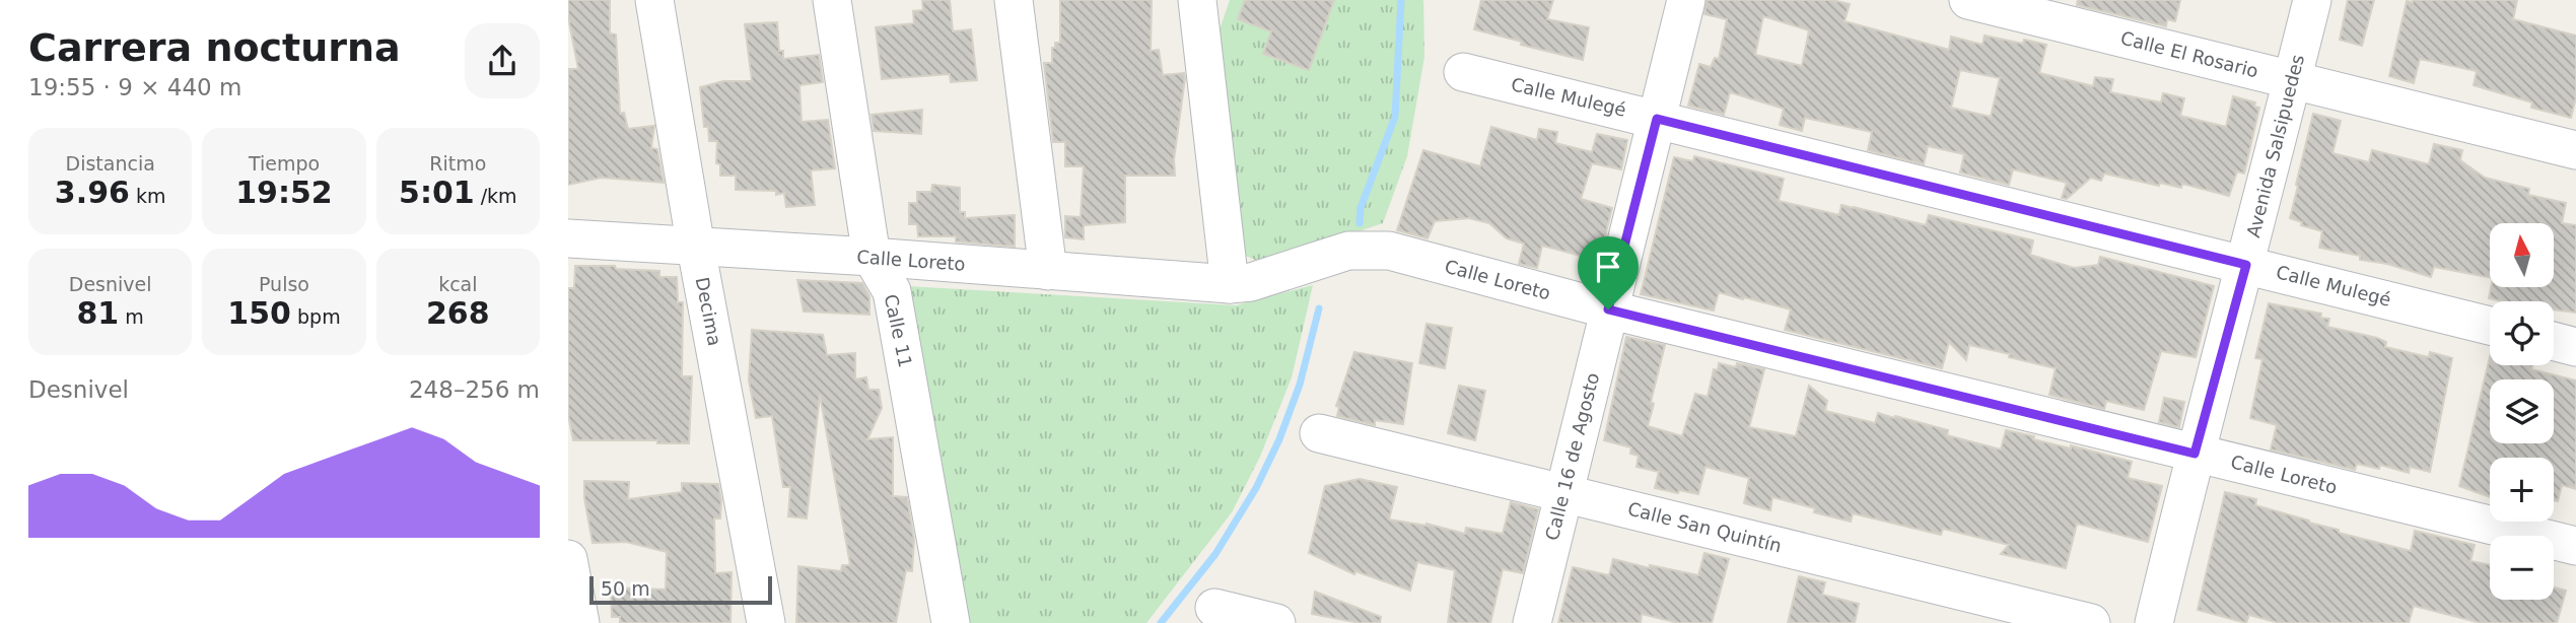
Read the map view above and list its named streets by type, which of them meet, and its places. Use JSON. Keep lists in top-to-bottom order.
{
  "streets": {
    "street": [
      "Calle El Rosario",
      "Calle Mulegé",
      "Avenida Salsipuedes",
      "Calle Loreto",
      "Decima",
      "Calle 11",
      "Calle 16 de Agosto",
      "Calle San Quintín"
    ]
  },
  "crossings": [
    ["Calle El Rosario", "Avenida Salsipuedes"],
    ["Calle Mulegé", "Avenida Salsipuedes"],
    ["Calle Mulegé", "Calle 16 de Agosto"],
    ["Avenida Salsipuedes", "Calle Loreto"],
    ["Calle Loreto", "Decima"],
    ["Calle Loreto", "Calle 11"],
    ["Calle Loreto", "Calle 16 de Agosto"],
    ["Calle 16 de Agosto", "Calle San Quintín"]
  ],
  "scale_bar": "50 m",
  "north": "top",
  "page": {
    "heading": ["Carrera nocturna", "19:55 · 9 × 440 m"],
    "stats": [
      ["Distancia", "3.96 km"],
      ["Tiempo", "19:52"],
      ["Ritmo", "5:01 /km"],
      ["Desnivel", "81 m"],
      ["Pulso", "150 bpm"],
      ["kcal", "268"]
    ],
    "map_buttons": ["+", "−"],
    "chart": ["Desnivel", "248–256 m"],
    "scale": "50 m"
  }
}
